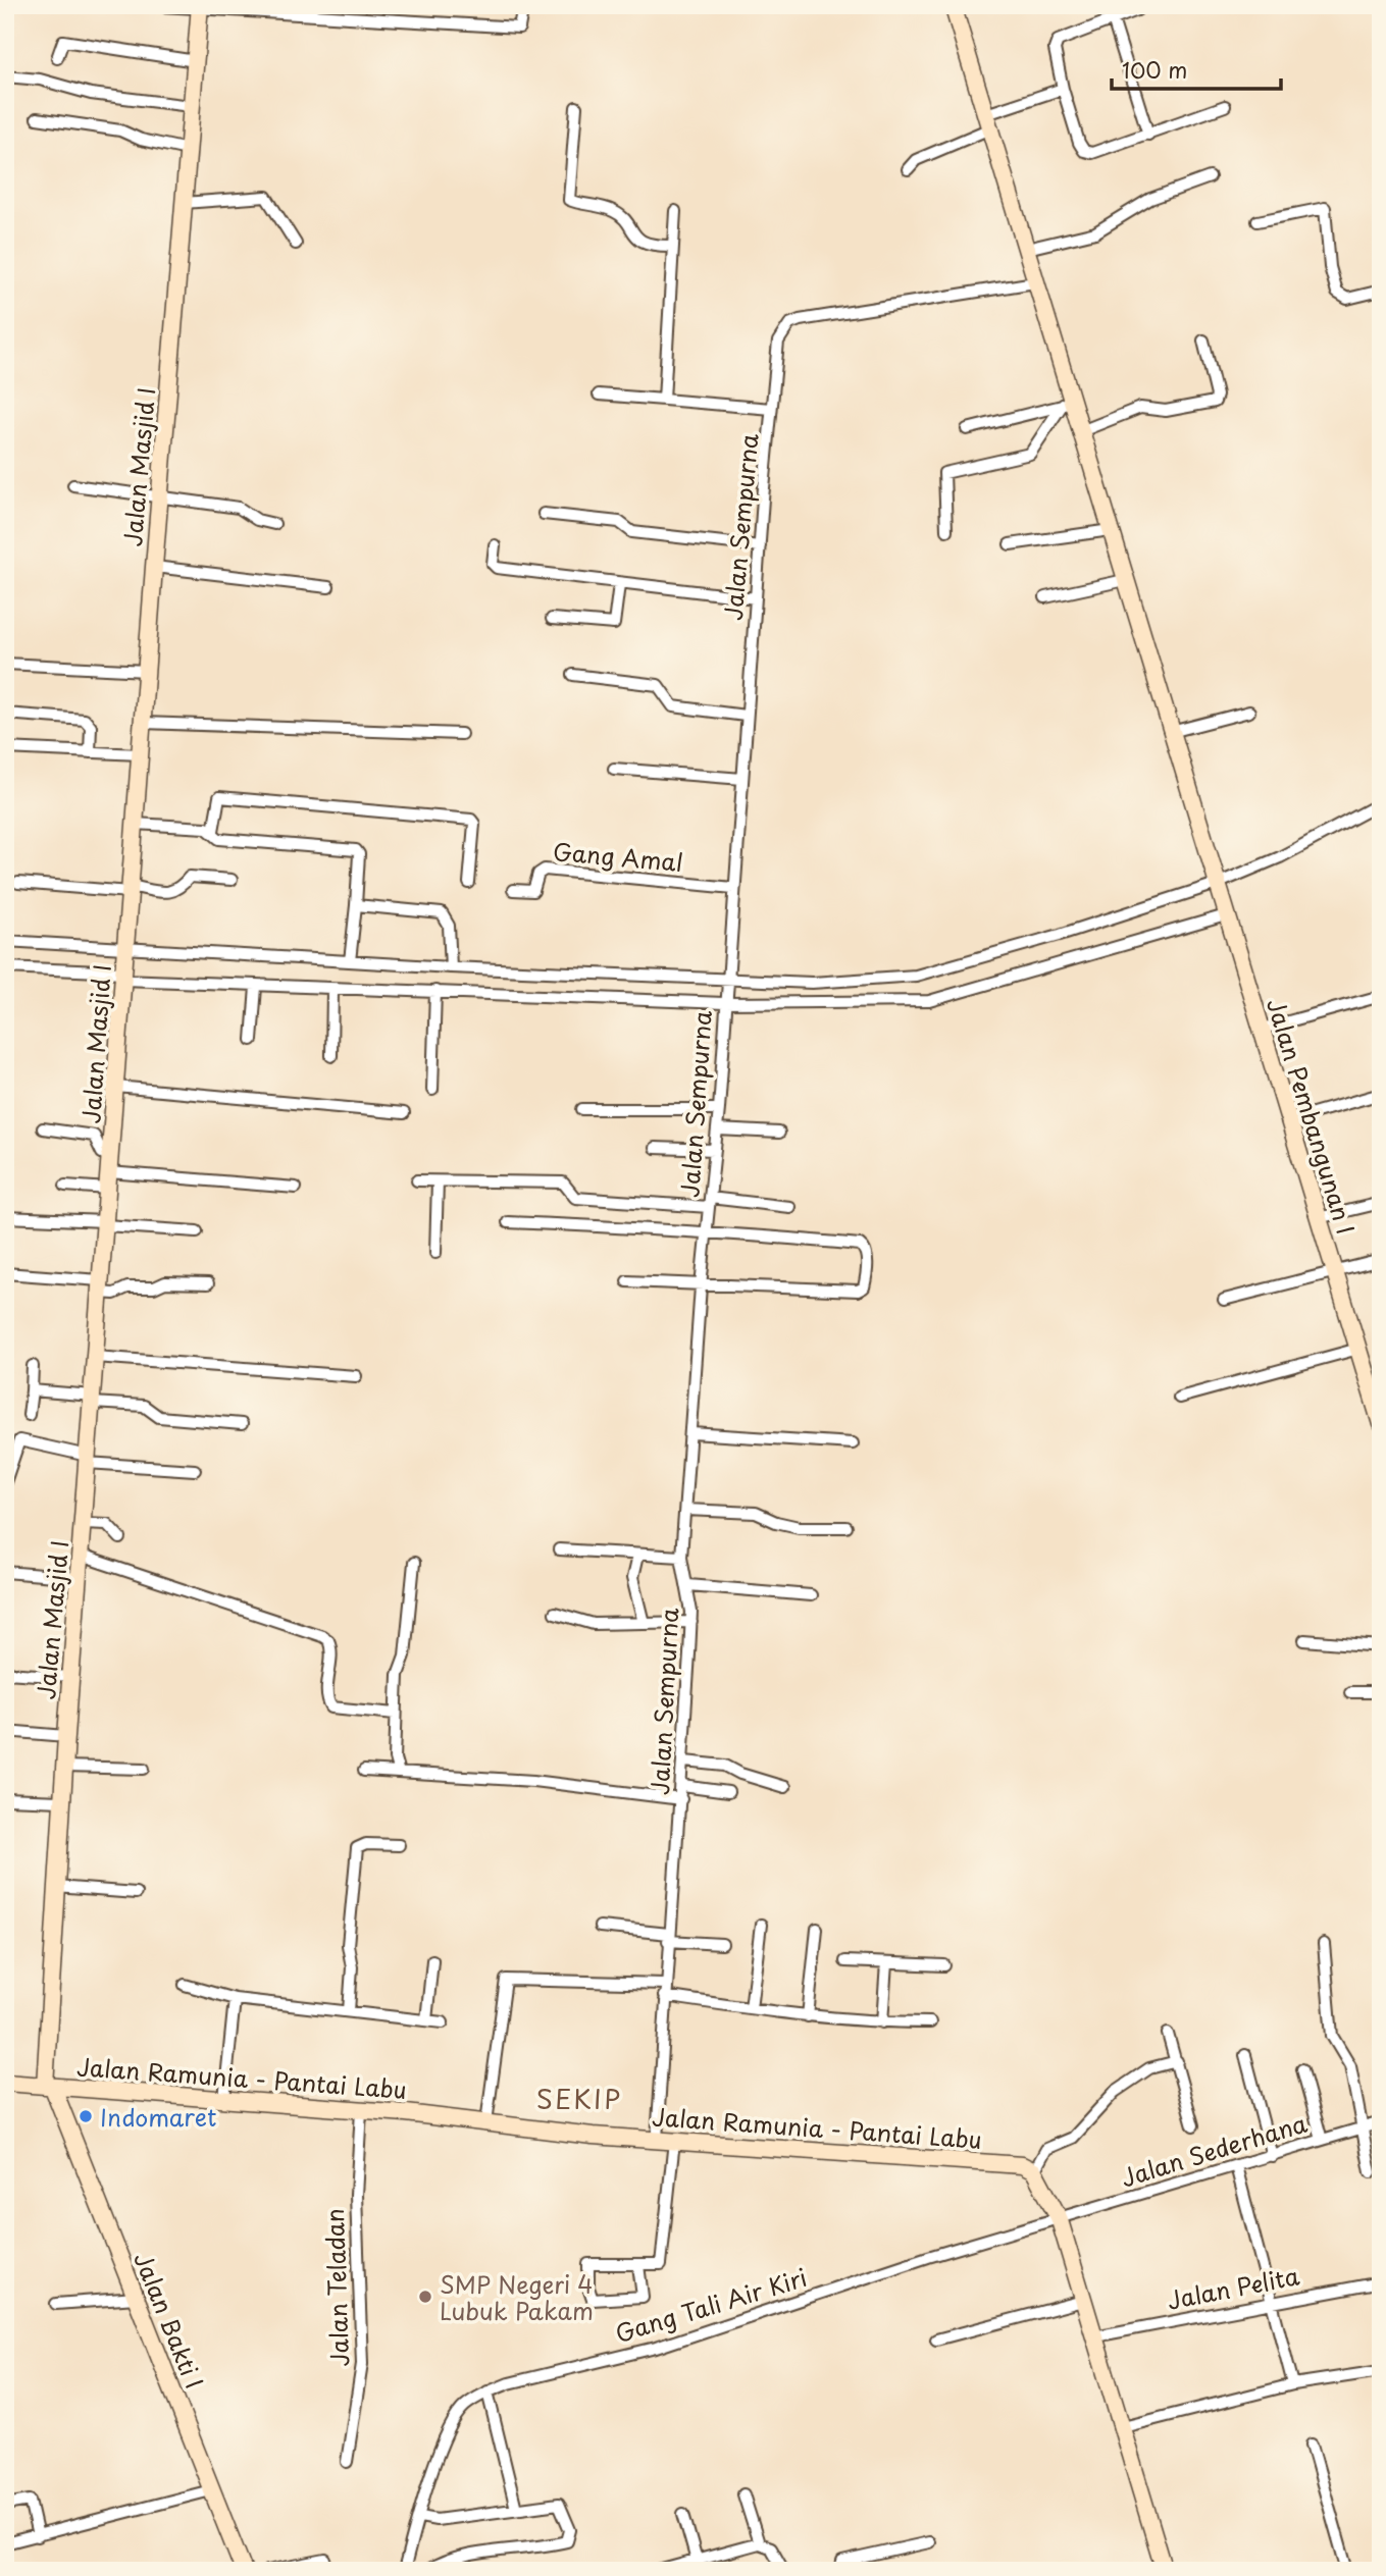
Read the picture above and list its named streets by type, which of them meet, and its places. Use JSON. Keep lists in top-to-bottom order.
{
  "streets": {
    "main road": [
      "Jalan Masjid I",
      "Jalan Pembangunan I",
      "Jalan Ramunia - Pantai Labu",
      "Jalan Bakti I"
    ],
    "street": [
      "Jalan Sempurna",
      "Gang Amal",
      "Jalan Sederhana",
      "Jalan Teladan",
      "Jalan Pelita",
      "Gang Tali Air Kiri"
    ]
  },
  "crossings": [
    ["Jalan Masjid I", "Jalan Ramunia - Pantai Labu"],
    ["Jalan Masjid I", "Jalan Bakti I"],
    ["Jalan Sempurna", "Gang Amal"],
    ["Jalan Sempurna", "Jalan Pembangunan I"],
    ["Jalan Sempurna", "Jalan Ramunia - Pantai Labu"],
    ["Jalan Ramunia - Pantai Labu", "Jalan Teladan"],
    ["Jalan Ramunia - Pantai Labu", "Jalan Bakti I"],
    ["Jalan Sederhana", "Gang Tali Air Kiri"]
  ],
  "districts": ["SEKIP"],
  "places": ["Indomaret", "SMP Negeri 4 Lubuk Pakam"],
  "scale_bar": "100 m"
}
